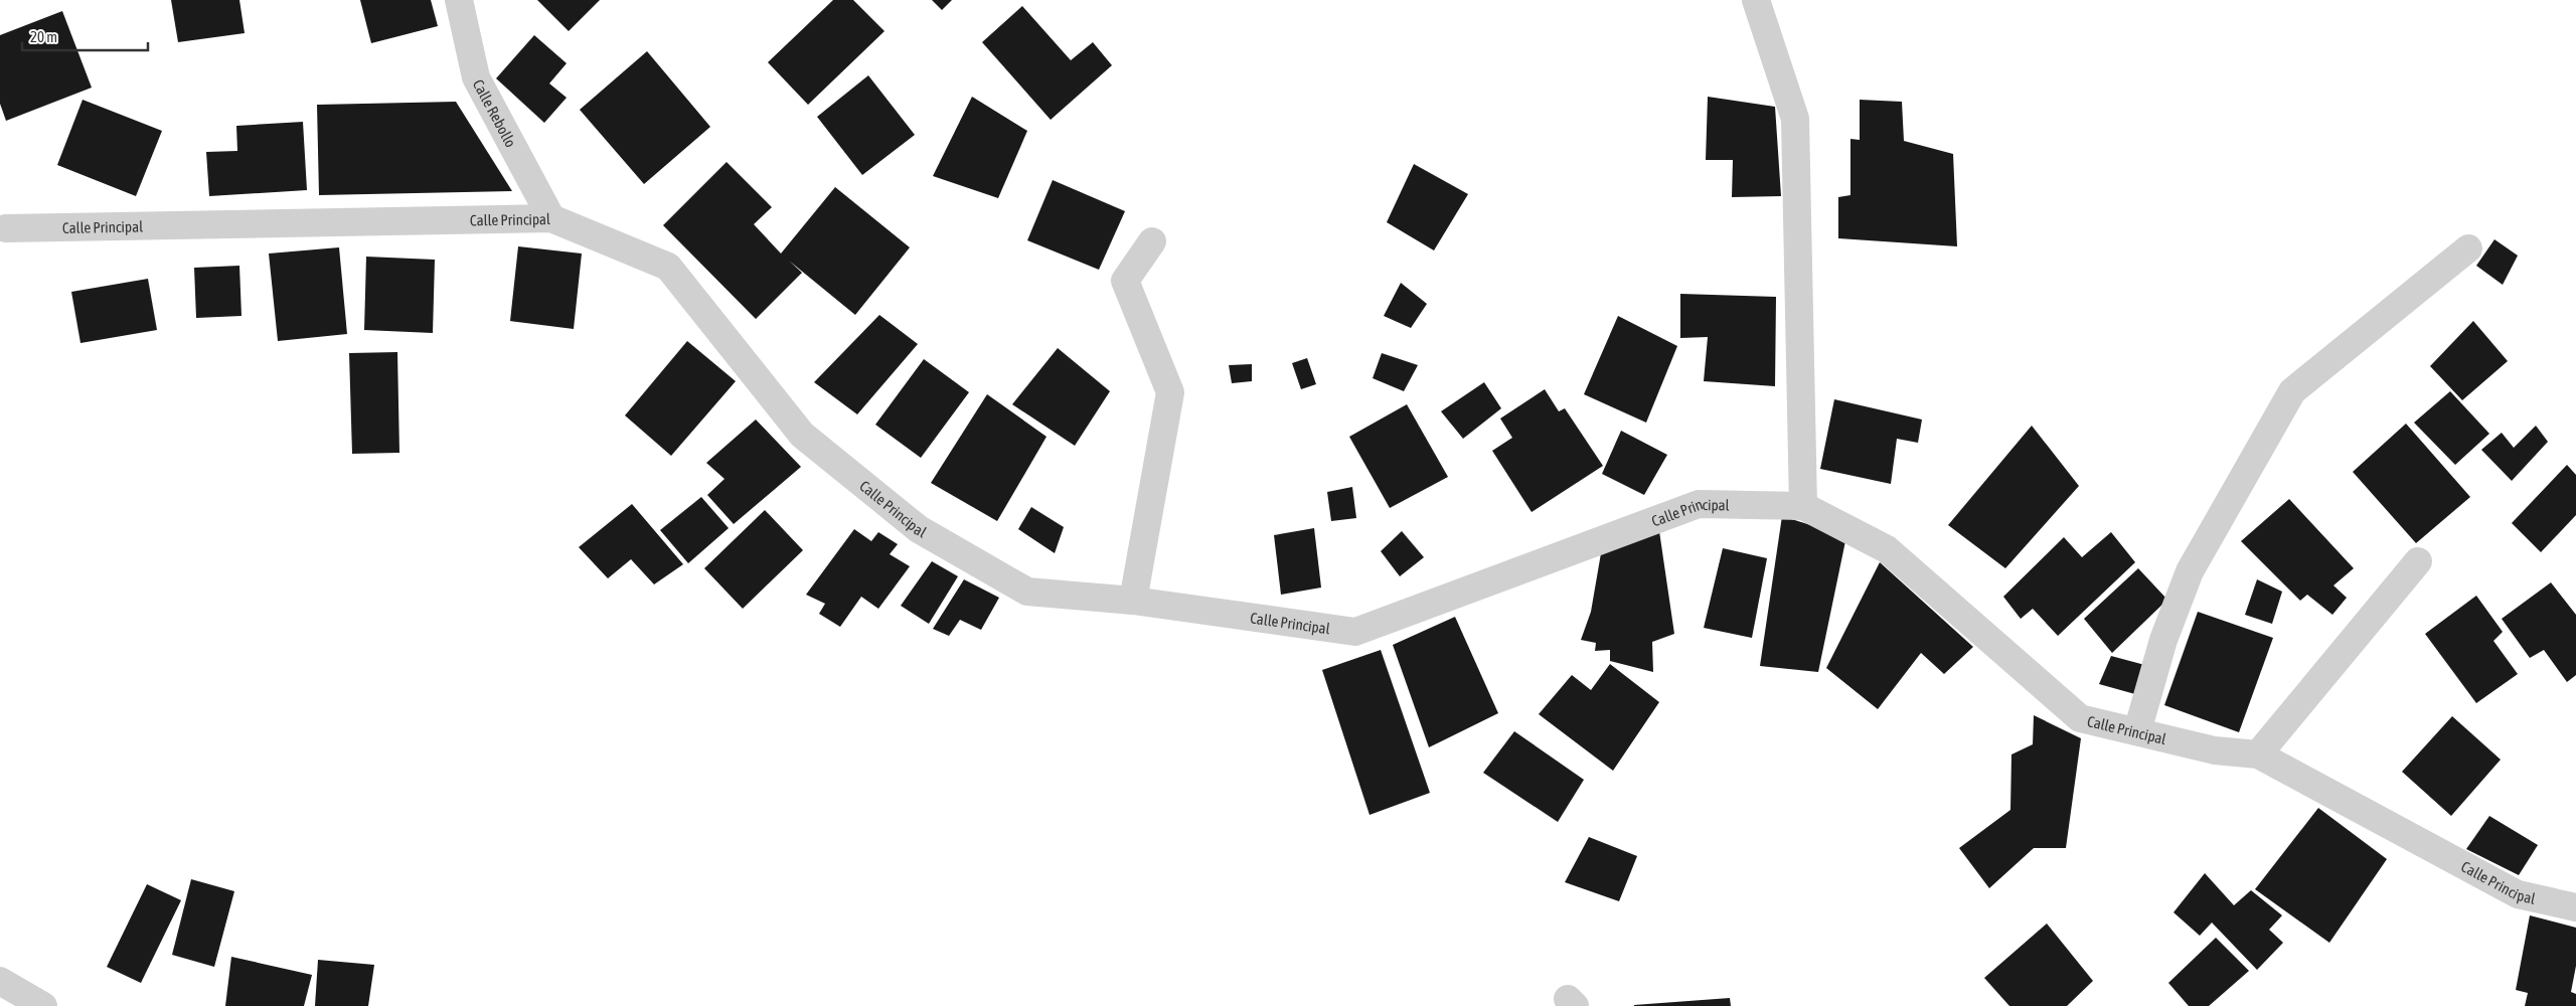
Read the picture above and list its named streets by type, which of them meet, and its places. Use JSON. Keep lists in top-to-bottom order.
{
  "streets": {
    "street": ["Calle Rebollo", "Calle Principal"]
  },
  "crossings": [
    ["Calle Rebollo", "Calle Principal"]
  ],
  "scale_bar": "20 m"
}
